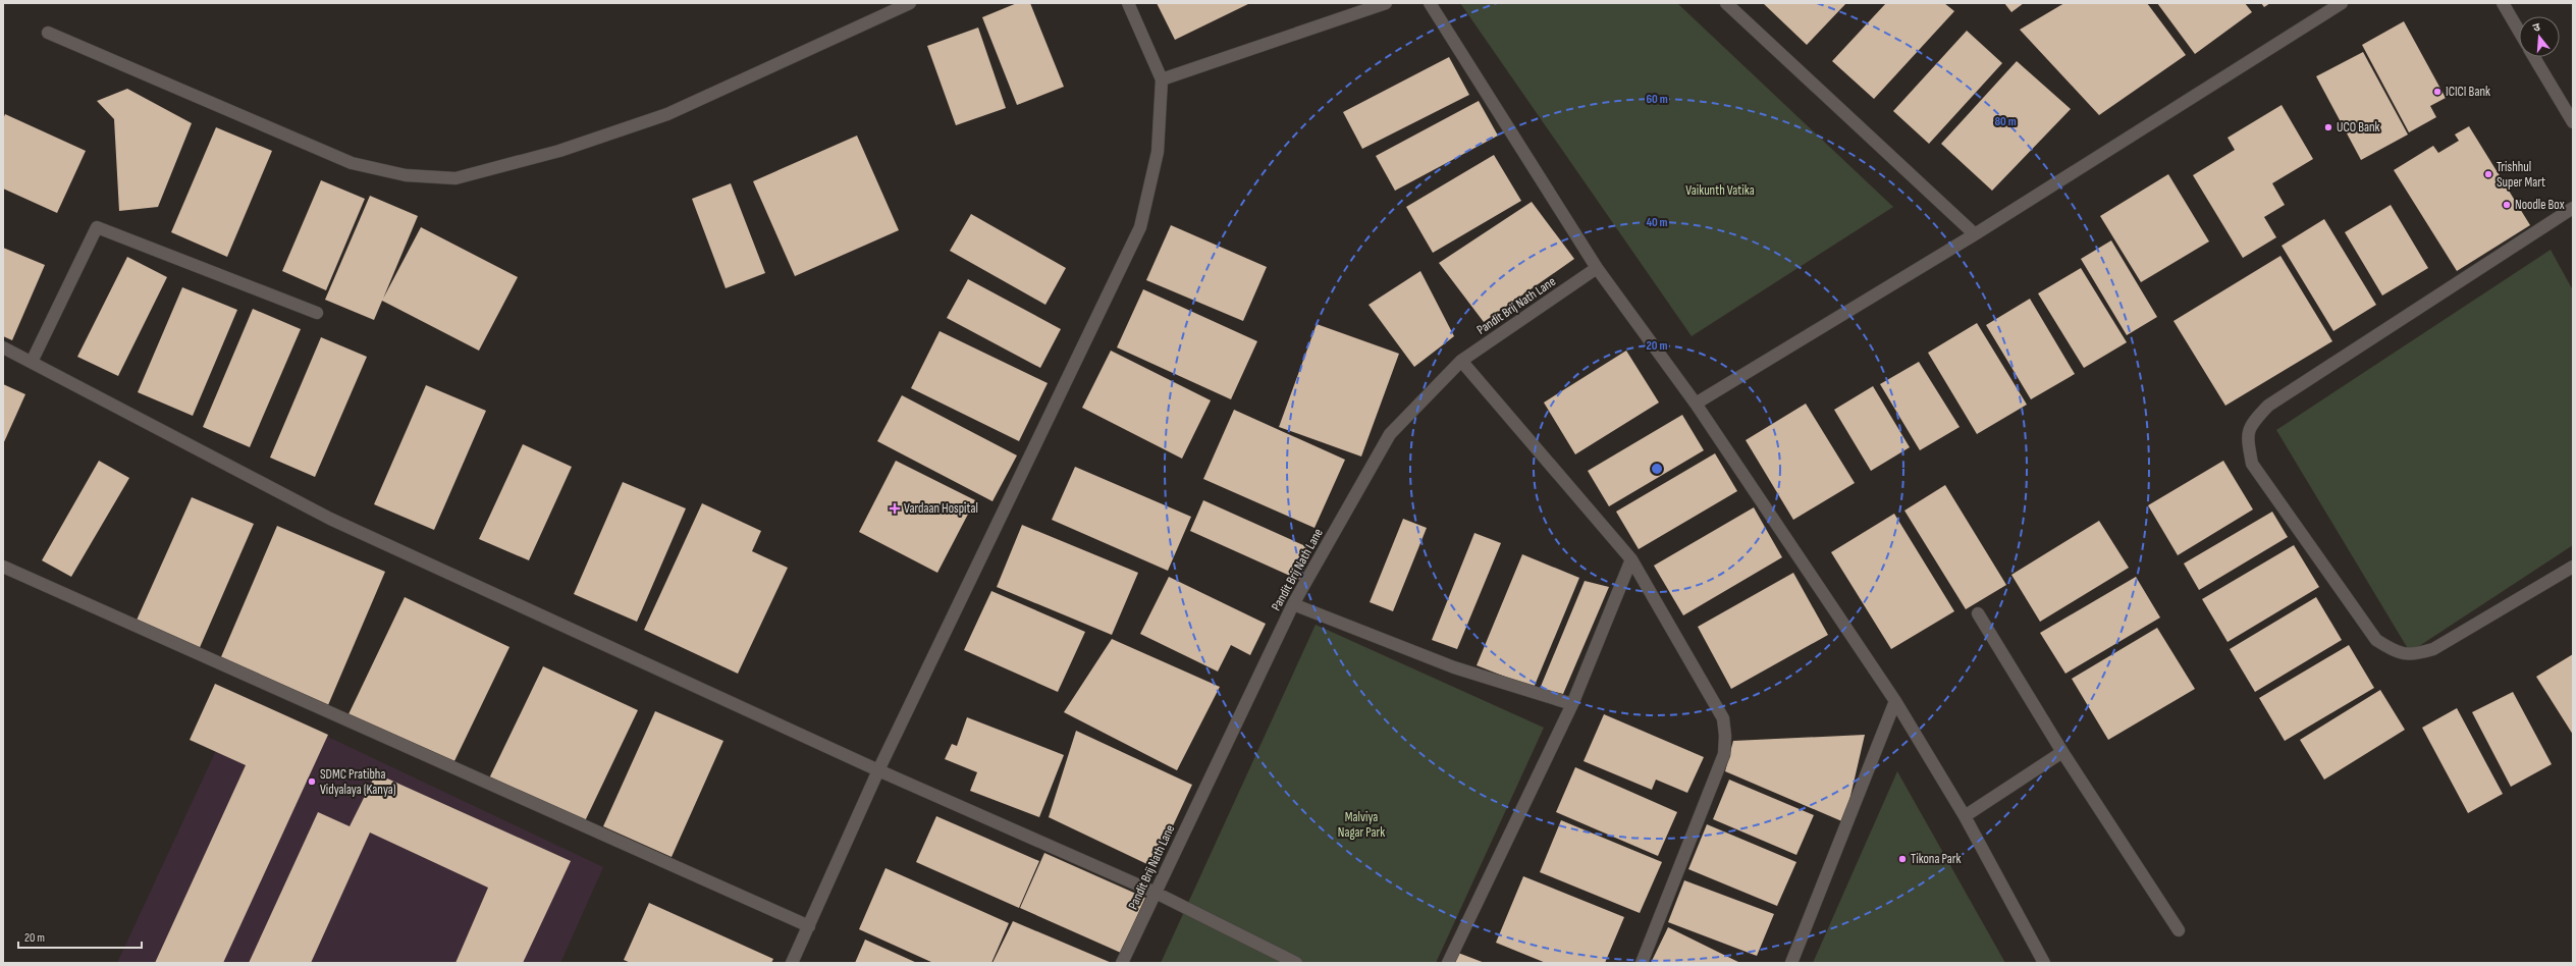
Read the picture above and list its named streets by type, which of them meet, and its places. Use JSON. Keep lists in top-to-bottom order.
{
  "streets": {
    "street": ["Pandit Brij Nath Lane"]
  },
  "parks": ["Vaikunth Vatika", "Malviya Nagar Park"],
  "places": {
    "other": [
      "ICICI Bank",
      "UCO Bank",
      "Trishhul Super Mart",
      "Noodle Box",
      "SDMC Pratibha Vidyalaya (Kanya)",
      "Tikona Park"
    ],
    "health": ["Vardaan Hospital"]
  },
  "scale_bar": "20 m",
  "north": "top",
  "rings": [
    "60 m",
    "80 m",
    "40 m",
    "20 m"
  ]
}
